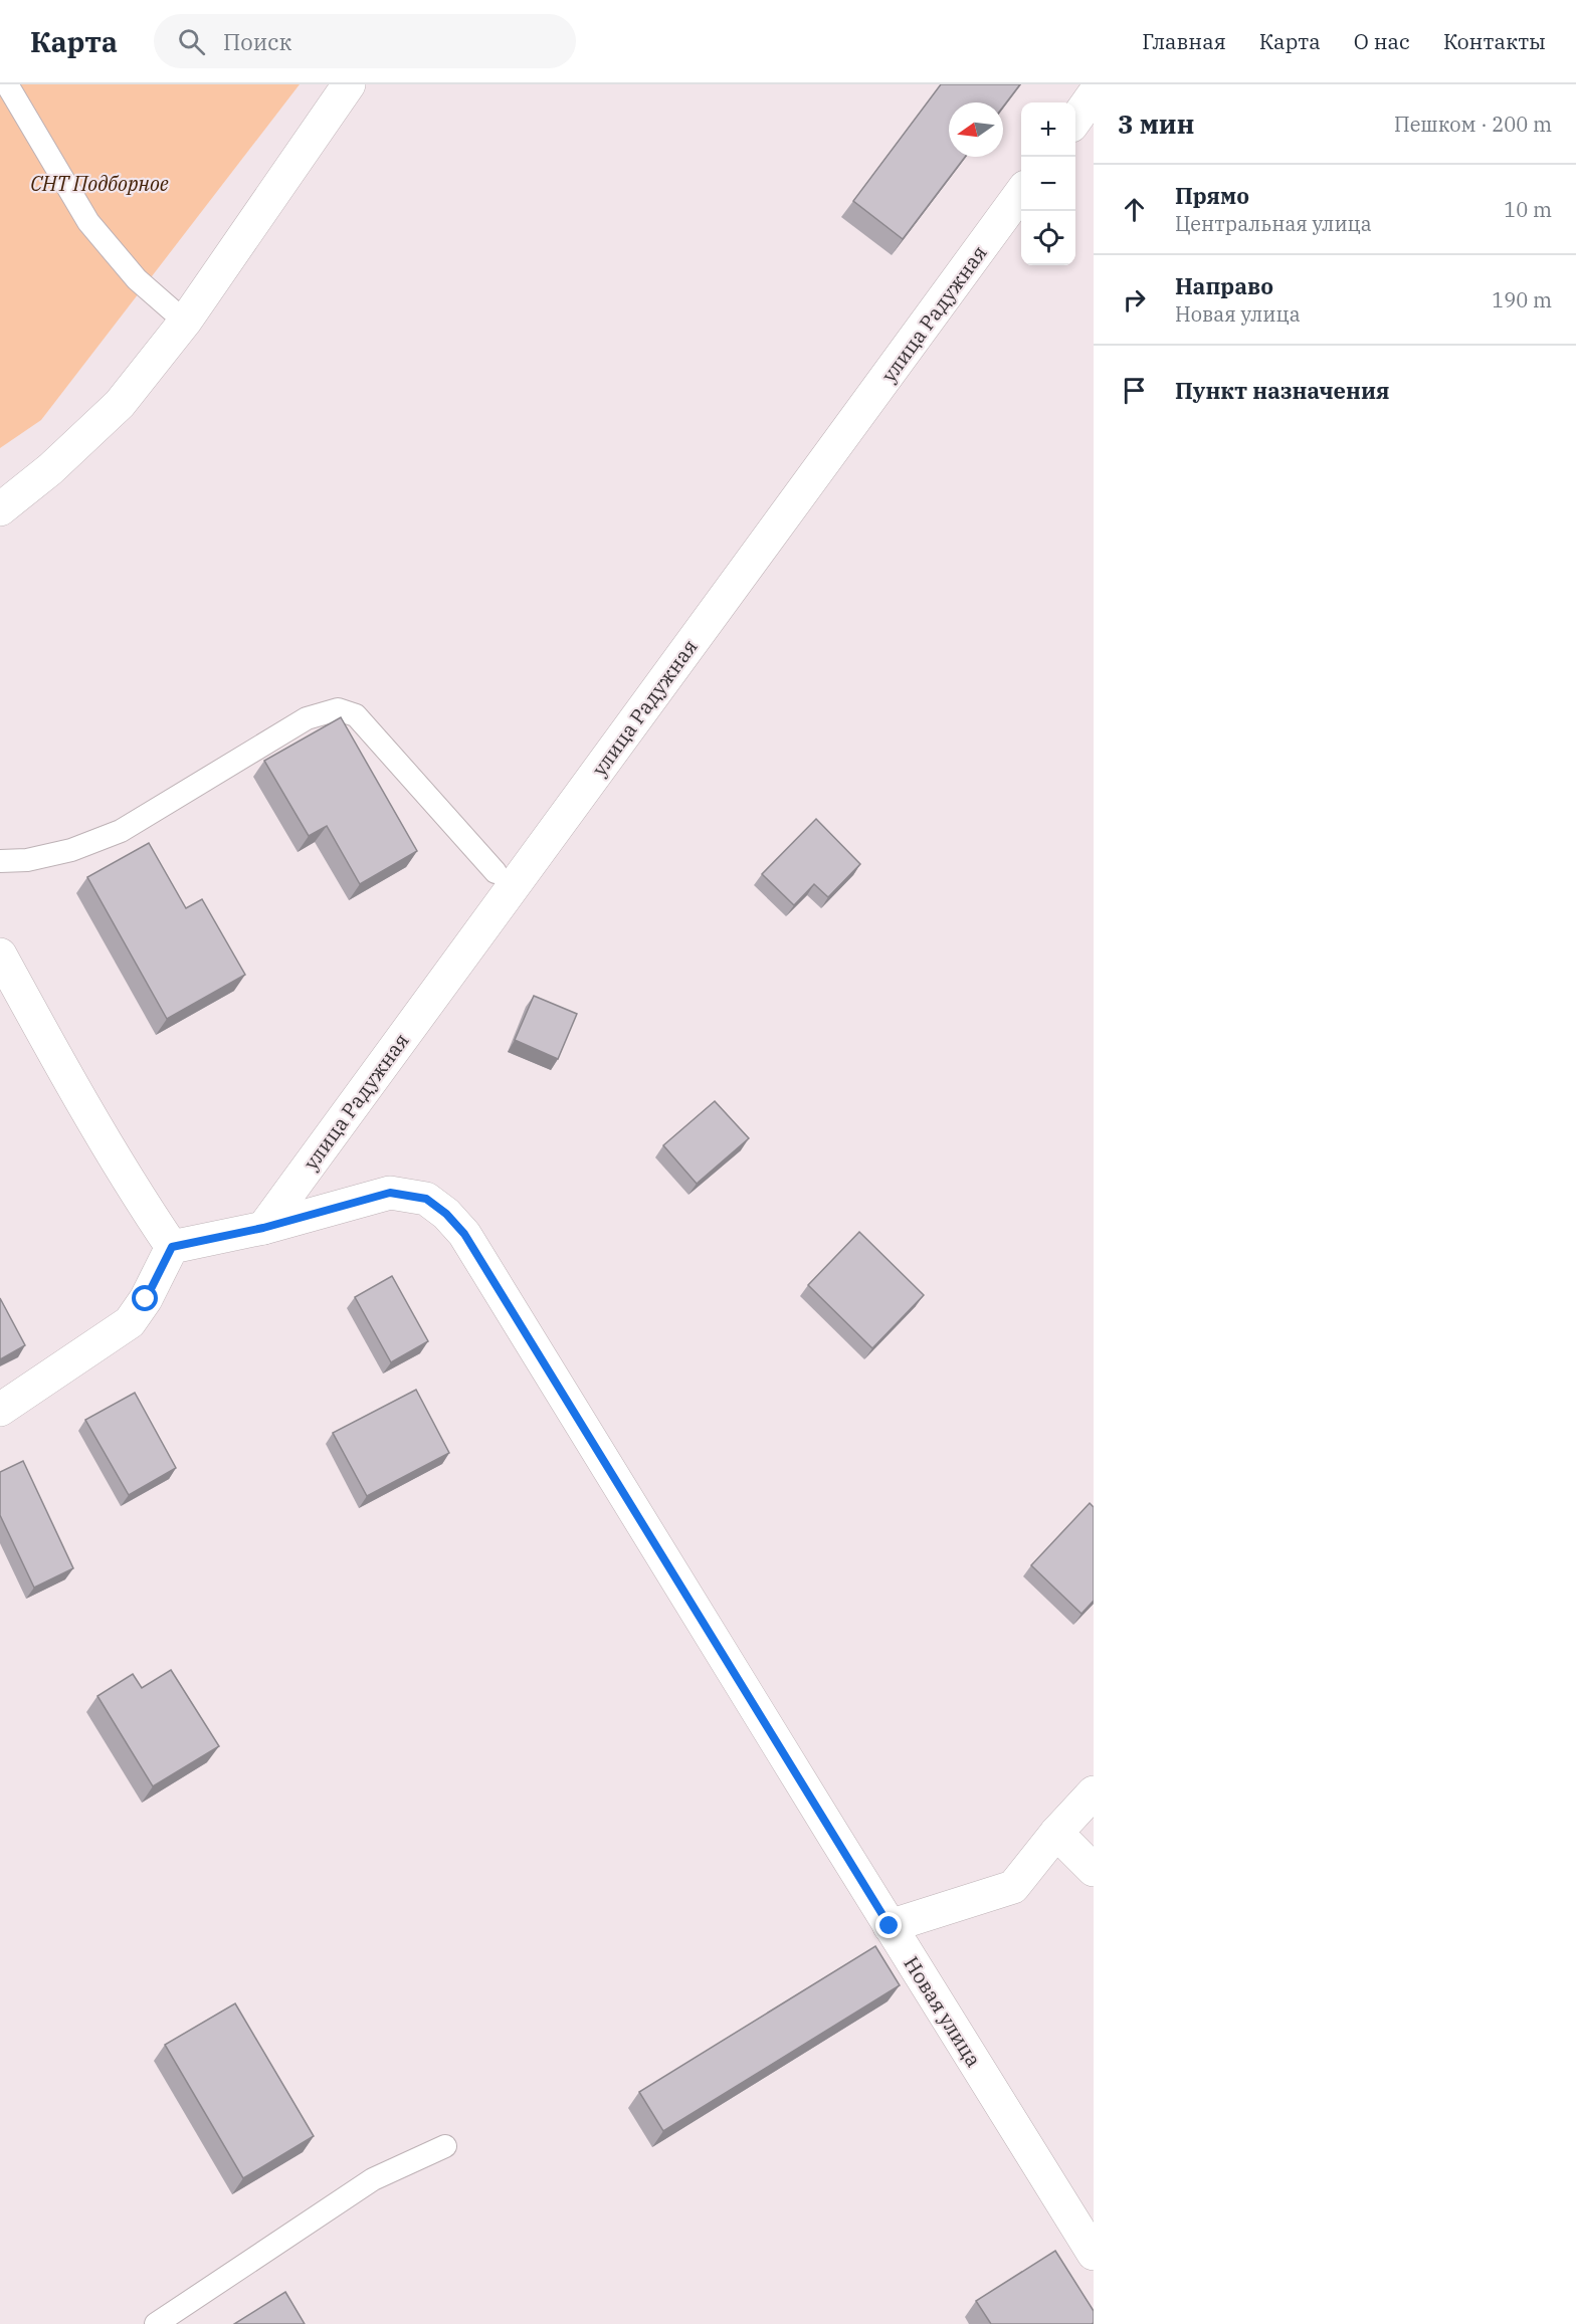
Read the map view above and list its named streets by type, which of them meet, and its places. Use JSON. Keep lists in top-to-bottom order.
{
  "streets": {
    "street": ["улица Радужная", "Новая улица"]
  },
  "crossings": [
    ["улица Радужная", "Новая улица"]
  ],
  "parks": ["СНТ Подборное"],
  "north": "left",
  "page": {
    "header": "Карта",
    "search": "Поиск",
    "nav": [
      "Главная",
      "Карта",
      "О нас",
      "Контакты"
    ],
    "heading": ["3 мин", "Пешком · 200 m"],
    "map_buttons": ["+", "−"],
    "list": [
      ["Прямо", "Центральная улица", "10 m"],
      ["Направо", "Новая улица", "190 m"],
      "Пункт назначения"
    ]
  }
}
